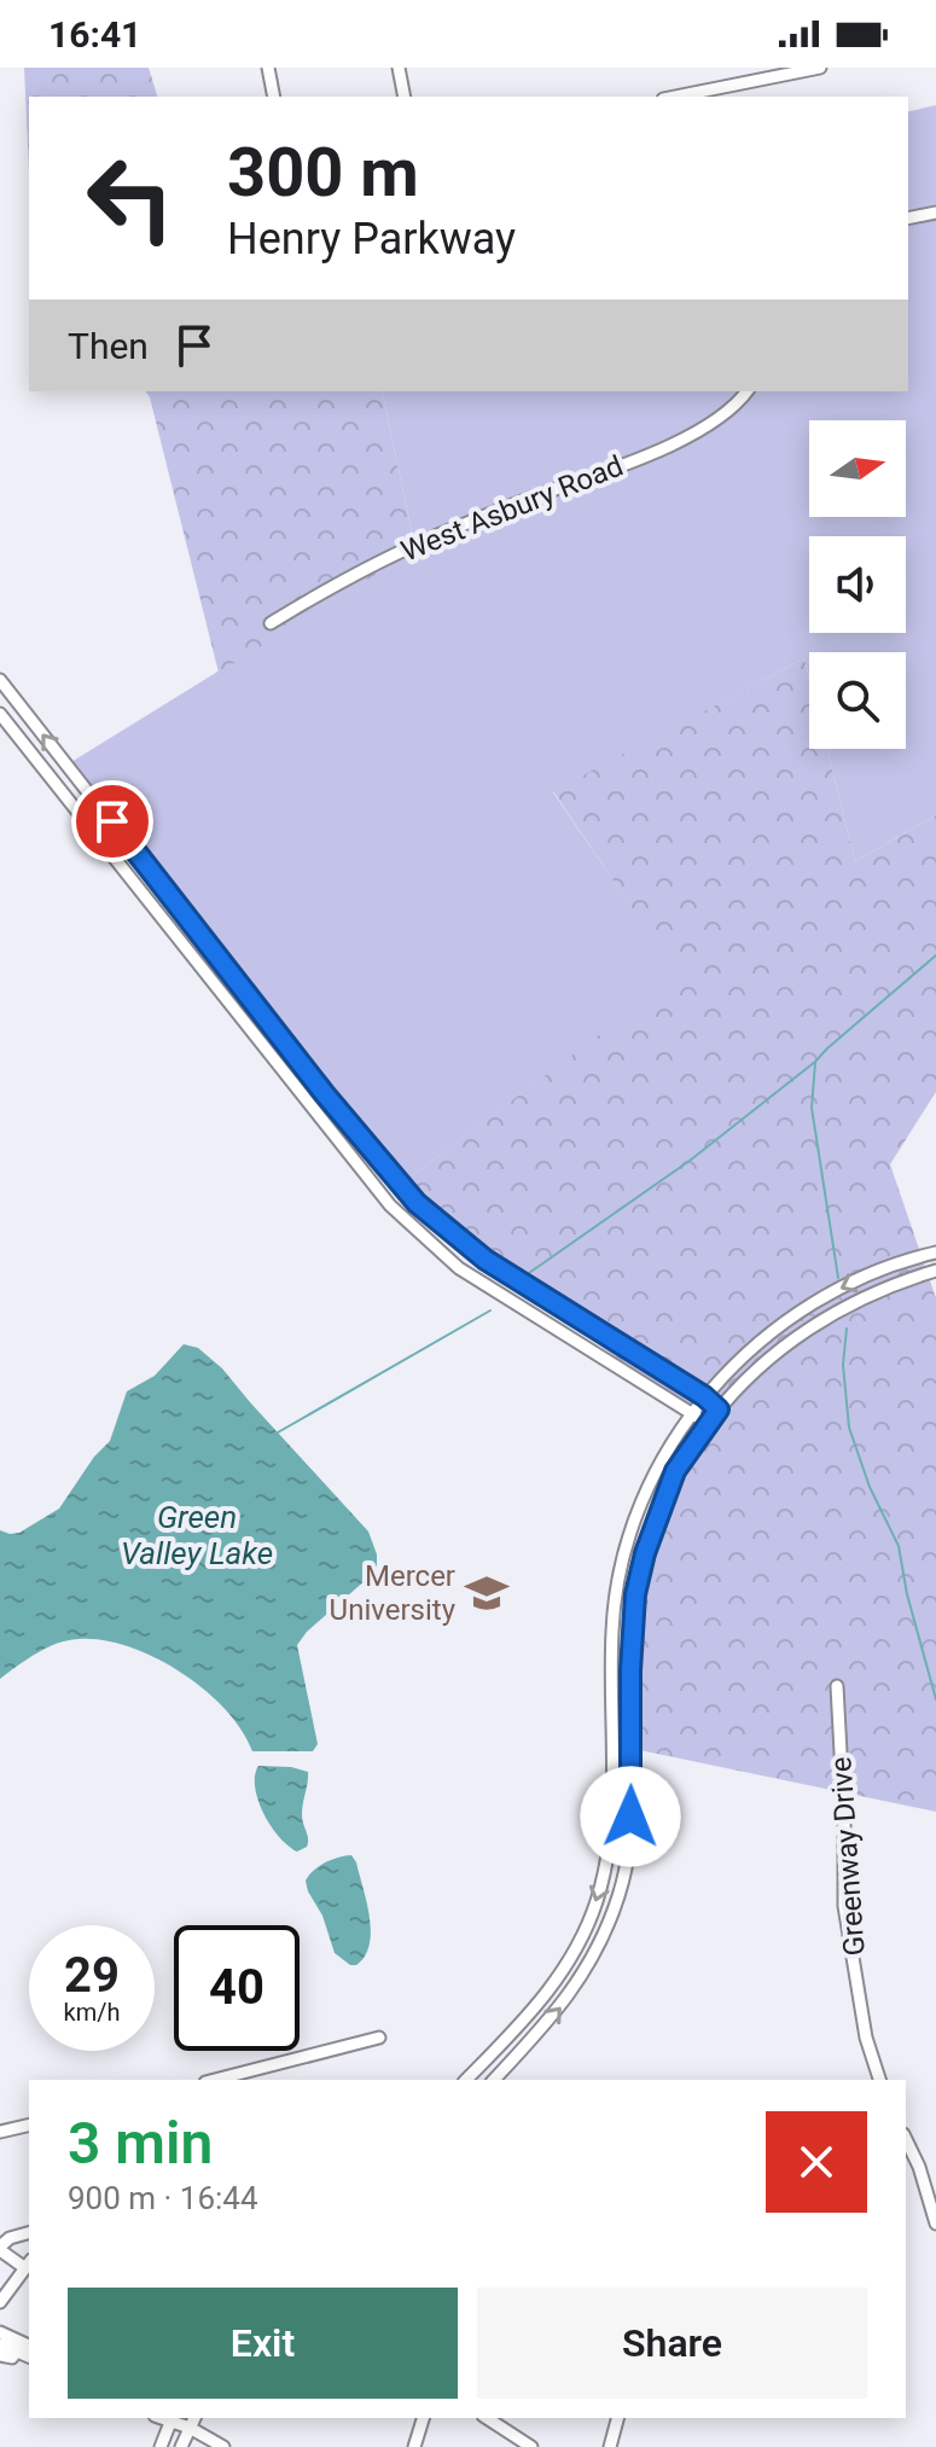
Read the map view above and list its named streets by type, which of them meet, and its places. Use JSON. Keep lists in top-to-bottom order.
{
  "streets": {
    "street": ["West Asbury Road", "Greenway Drive"]
  },
  "water": ["Green Valley Lake"],
  "places": {
    "school or university": ["Mercer University"]
  },
  "north": "right",
  "page": {
    "status": "16:41",
    "turn": ["300 m", "Henry Parkway"],
    "then": "Then",
    "speed": "29 km/h",
    "limit": "40",
    "heading": ["3 min", "900 m · 16:44"],
    "buttons": ["Exit", "Share"]
  }
}
